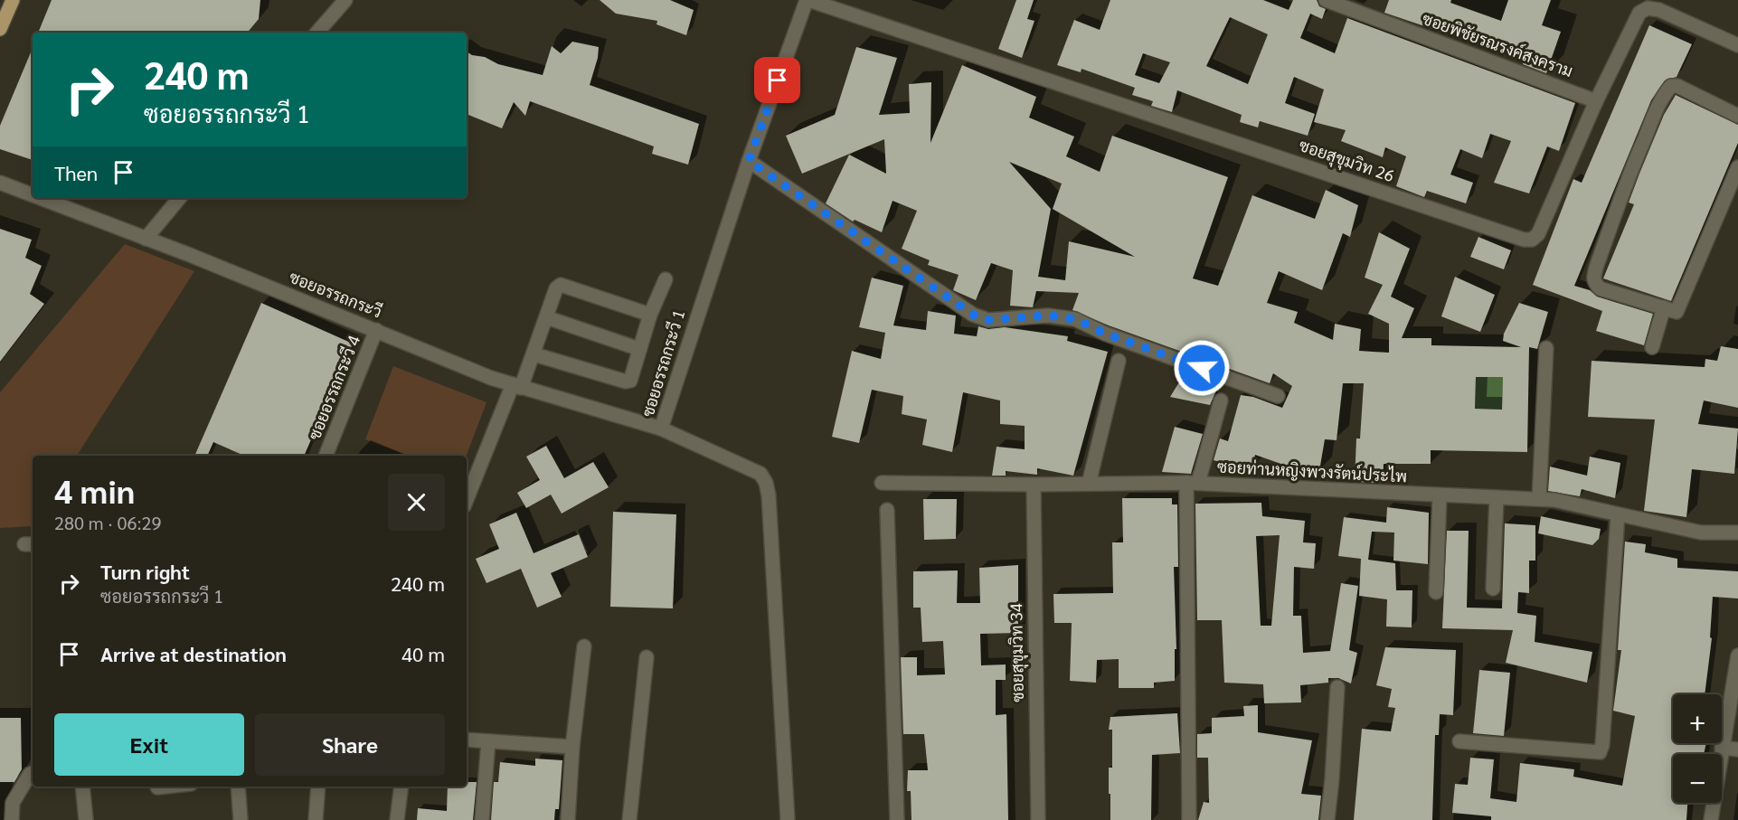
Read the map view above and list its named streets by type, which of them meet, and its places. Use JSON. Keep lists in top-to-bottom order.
{
  "streets": {
    "street": [
      "ซอยพิชัยรณรงค์สงคราม",
      "ซอยสุขุมวิท 26",
      "ซอยอรรถกระวี",
      "ซอยอรรถกระวี 1",
      "ซอยอรรถกระวี 4",
      "ซอยท่านหญิงพวงรัตน์ประไพ",
      "ซอยสุขุมวิท 34"
    ]
  },
  "crossings": [
    ["ซอยพิชัยรณรงค์สงคราม", "ซอยสุขุมวิท 26"],
    ["ซอยสุขุมวิท 26", "ซอยอรรถกระวี 1"],
    ["ซอยอรรถกระวี", "ซอยอรรถกระวี 1"],
    ["ซอยอรรถกระวี", "ซอยอรรถกระวี 4"],
    ["ซอยท่านหญิงพวงรัตน์ประไพ", "ซอยสุขุมวิท 34"]
  ],
  "page": {
    "turn": ["240 m", "ซอยอรรถกระวี 1"],
    "then": "Then",
    "heading": ["4 min", "280 m · 06:29"],
    "list": [
      {
        "name": "Turn right",
        "note": "ซอยอรรถกระวี 1",
        "value": "240 m"
      },
      {
        "name": "Arrive at destination",
        "value": "40 m"
      }
    ],
    "map_buttons": ["+", "−"],
    "buttons": ["Exit", "Share"]
  }
}
